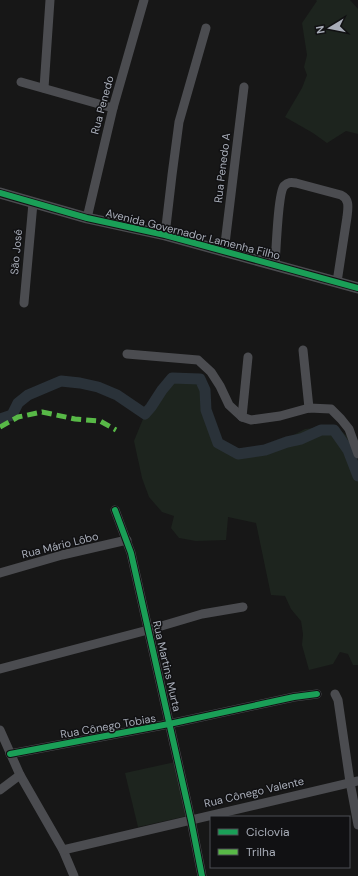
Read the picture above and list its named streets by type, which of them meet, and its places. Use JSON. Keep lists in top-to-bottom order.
{
  "streets": {
    "street": [
      "Rua Penedo",
      "Rua Penedo A",
      "Avenida Governador Lamenha Filho",
      "São José",
      "Rua Mário Lôbo",
      "Rua Martins Murta",
      "Rua Cônego Tobias",
      "Rua Cônego Valente"
    ]
  },
  "crossings": [
    ["Rua Penedo", "Avenida Governador Lamenha Filho"],
    ["Rua Penedo A", "Avenida Governador Lamenha Filho"],
    ["Avenida Governador Lamenha Filho", "São José"],
    ["Rua Mário Lôbo", "Rua Martins Murta"],
    ["Rua Martins Murta", "Rua Cônego Tobias"],
    ["Rua Martins Murta", "Rua Cônego Valente"]
  ],
  "legend": ["Ciclovia", "Trilha"],
  "north": "left"
}
